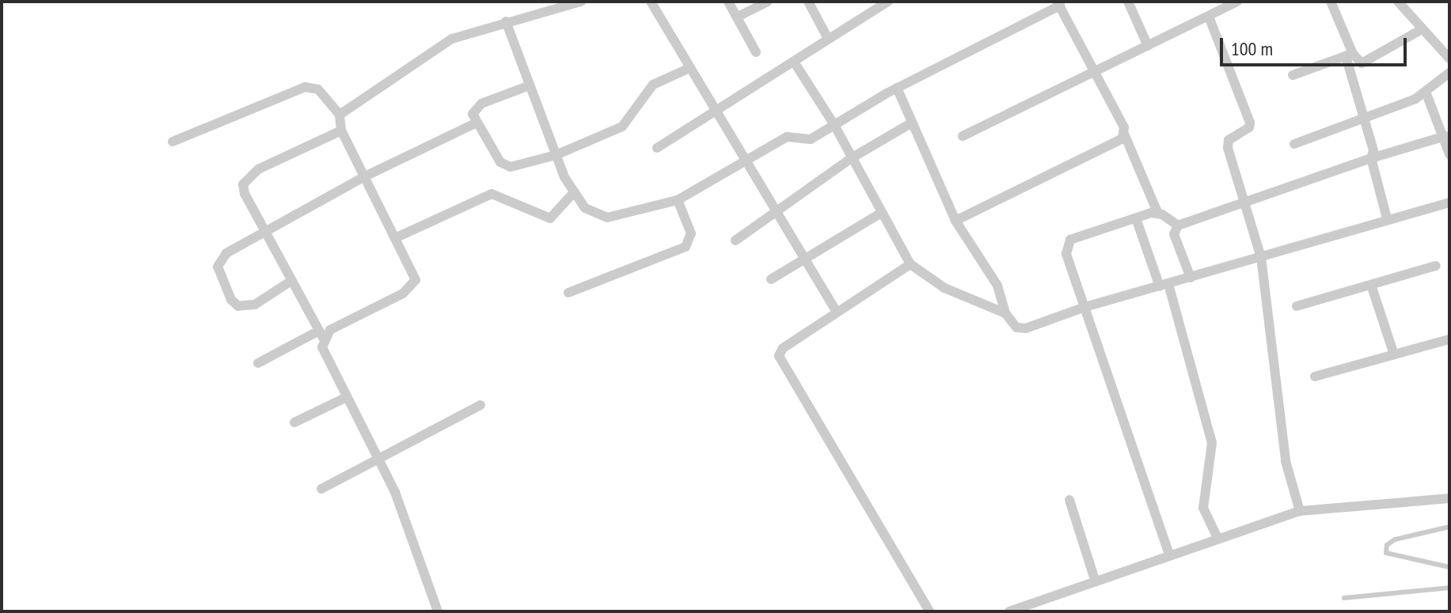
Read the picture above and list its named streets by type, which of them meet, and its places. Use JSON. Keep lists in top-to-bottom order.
{
  "scale_bar": "100 m"
}
